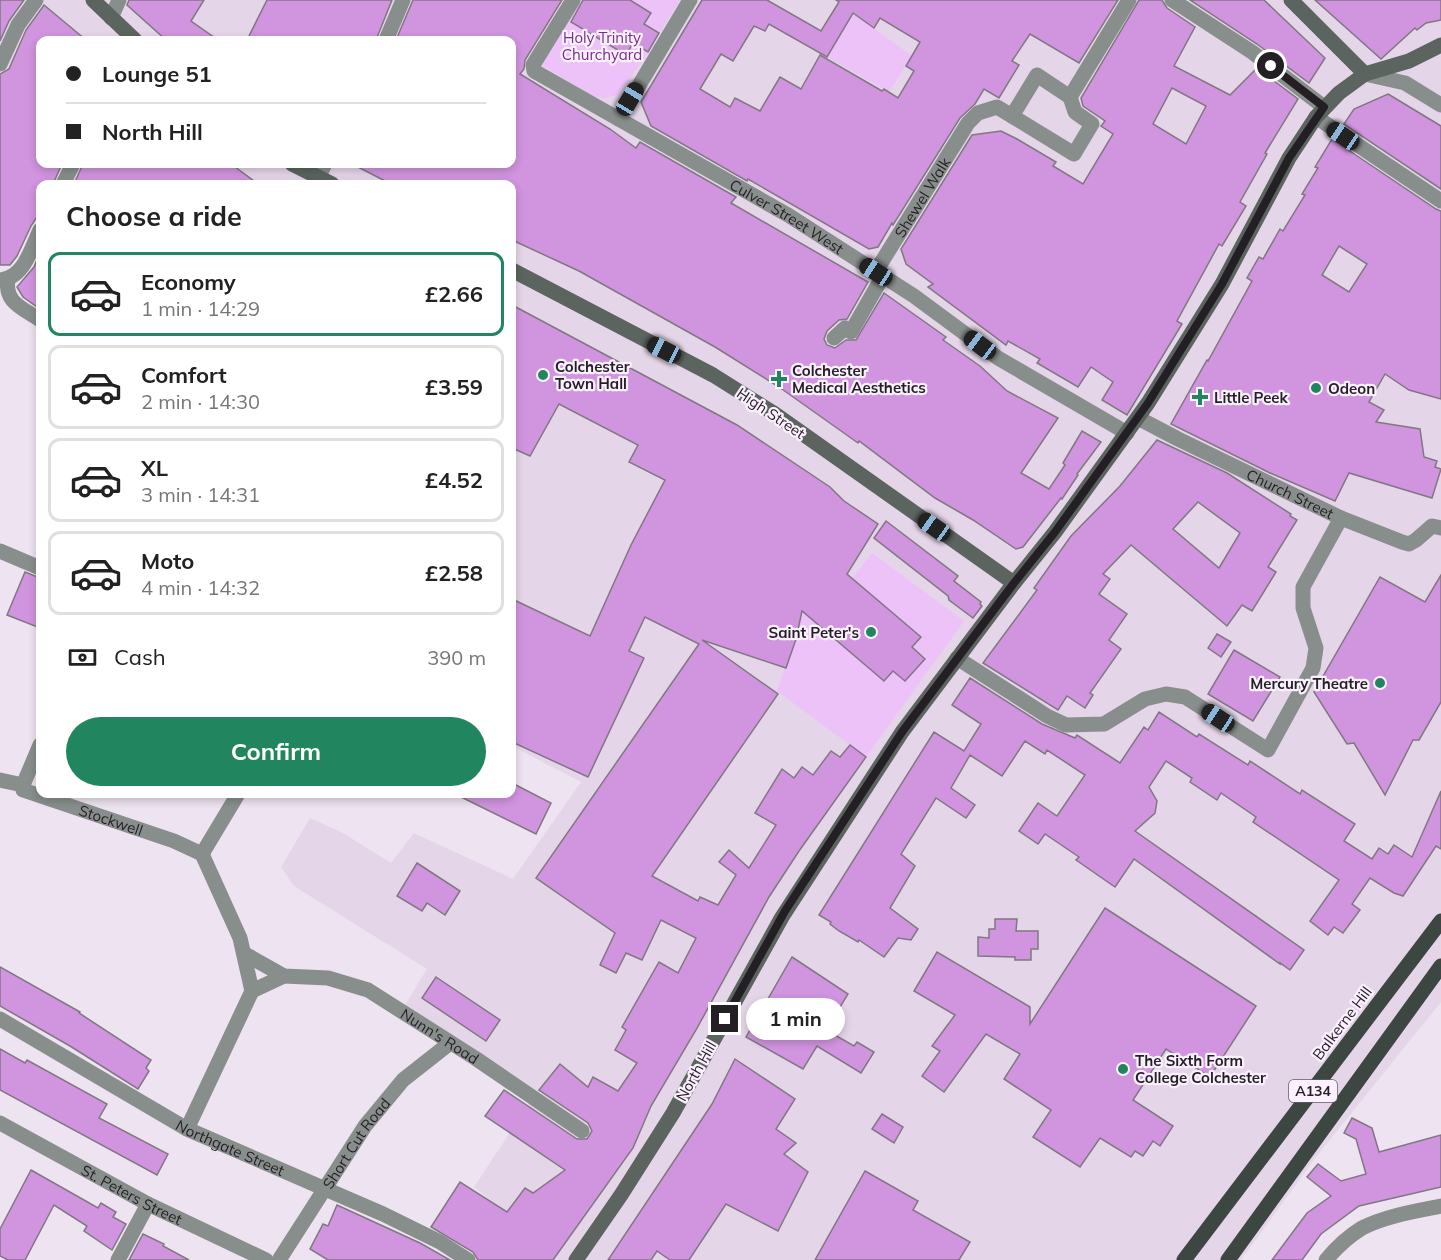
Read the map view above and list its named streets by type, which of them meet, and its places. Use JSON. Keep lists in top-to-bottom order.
{
  "streets": {
    "main road": ["Balkerne Hill", "A134"],
    "street": [
      "Shewel Walk",
      "Culver Street West",
      "High Street",
      "Church Street",
      "Stockwell",
      "Nunn's Road",
      "North Hill",
      "Short Cut Road",
      "Northgate Street",
      "St. Peters Street"
    ]
  },
  "crossings": [
    ["Shewel Walk", "Culver Street West"],
    ["Culver Street West", "North Hill"],
    ["High Street", "North Hill"],
    ["Church Street", "North Hill"],
    ["Nunn's Road", "Short Cut Road"],
    ["Short Cut Road", "Northgate Street"]
  ],
  "parks": ["Holy Trinity Churchyard"],
  "places": {
    "other": [
      "Colchester Town Hall",
      "Odeon",
      "Saint Peter's",
      "Mercury Theatre",
      "The Sixth Form College Colchester"
    ],
    "health": ["Colchester Medical Aesthetics", "Little Peek"]
  },
  "page": {
    "banner": ["Lounge 51", "North Hill"],
    "heading": "Choose a ride",
    "list": [
      {
        "name": "Economy",
        "note": "1 min · 14:29",
        "value": "£2.66"
      },
      {
        "name": "Comfort",
        "note": "2 min · 14:30",
        "value": "£3.59"
      },
      {
        "name": "XL",
        "note": "3 min · 14:31",
        "value": "£4.52"
      },
      {
        "name": "Moto",
        "note": "4 min · 14:32",
        "value": "£2.58"
      }
    ],
    "pay": ["Cash", "390 m"],
    "buttons": "Confirm",
    "bubble": "1 min"
  }
}
